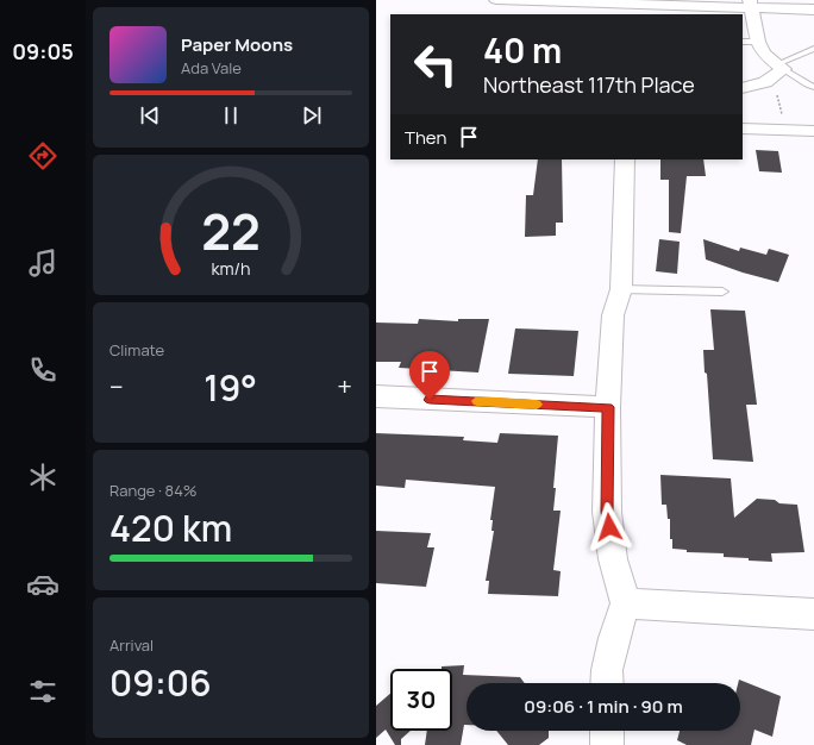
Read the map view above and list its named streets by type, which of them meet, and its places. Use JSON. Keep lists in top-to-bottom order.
{
  "page": {
    "tabs": "09:05",
    "turn": ["40 m", "Northeast 117th Place"],
    "song": ["Paper Moons", "Ada Vale"],
    "then": "Then",
    "tile": [
      "Climate",
      ["Range · 84%", "420 km"],
      ["Arrival", "09:06"]
    ],
    "heat": ["−", "19°", "+"],
    "limit": "30",
    "trip": "09:06 · 1 min · 90 m",
    "gauge": ["22", "km/h"]
  }
}
